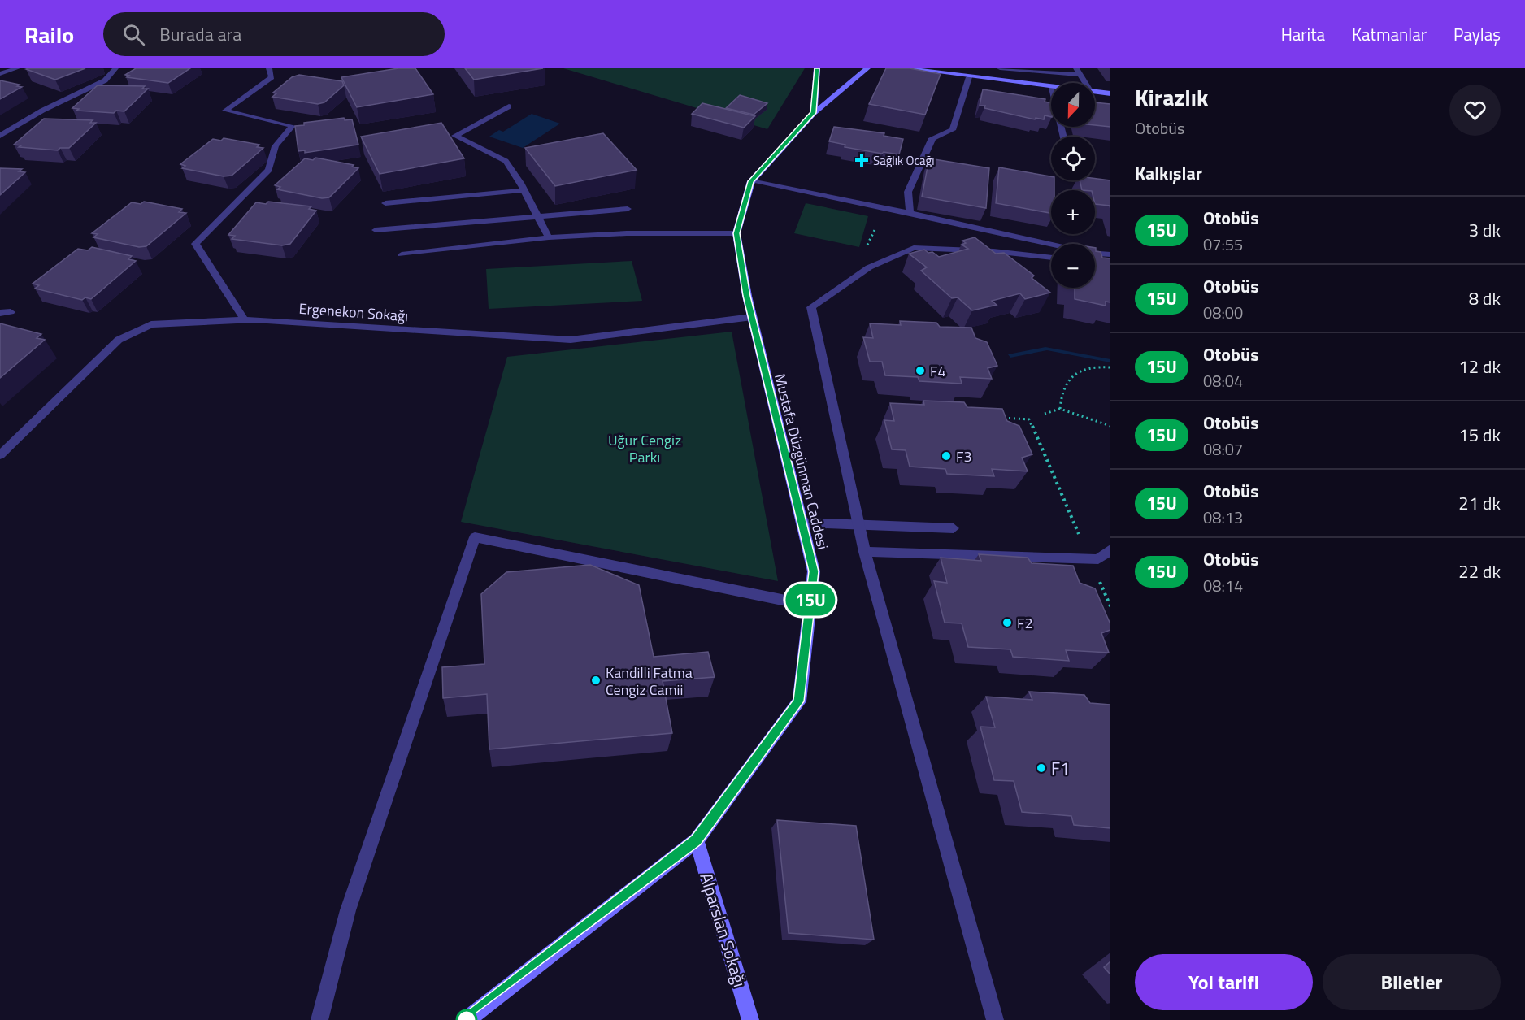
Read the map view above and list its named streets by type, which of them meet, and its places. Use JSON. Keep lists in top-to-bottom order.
{
  "streets": {
    "street": ["Ergenekon Sokağı", "Mustafa Düzgünman Caddesi", "Alparslan Sokağı"]
  },
  "crossings": [
    ["Ergenekon Sokağı", "Mustafa Düzgünman Caddesi"],
    ["Mustafa Düzgünman Caddesi", "Alparslan Sokağı"]
  ],
  "parks": ["Uğur Cengiz Parkı"],
  "places": {
    "health": ["Sağlık Ocağı"],
    "other": [
      "F4",
      "F3",
      "F2",
      "Kandilli Fatma Cengiz Camii",
      "F1"
    ]
  },
  "lines": ["bus line 15U"],
  "north": "bottom",
  "page": {
    "header": "Railo",
    "search": "Burada ara",
    "nav": ["Harita", "Katmanlar", "Paylaş"],
    "on_map": "15U",
    "heading": [
      ["Kirazlık", "Otobüs"],
      "Kalkışlar"
    ],
    "map_buttons": ["+", "−"],
    "list": [
      {
        "mark": "15U",
        "name": "Otobüs",
        "note": "07:55",
        "value": "3 dk"
      },
      {
        "mark": "15U",
        "name": "Otobüs",
        "note": "08:00",
        "value": "8 dk"
      },
      {
        "mark": "15U",
        "name": "Otobüs",
        "note": "08:04",
        "value": "12 dk"
      },
      {
        "mark": "15U",
        "name": "Otobüs",
        "note": "08:07",
        "value": "15 dk"
      },
      {
        "mark": "15U",
        "name": "Otobüs",
        "note": "08:13",
        "value": "21 dk"
      },
      {
        "mark": "15U",
        "name": "Otobüs",
        "note": "08:14",
        "value": "22 dk"
      }
    ],
    "buttons": ["Yol tarifi", "Biletler"]
  }
}
